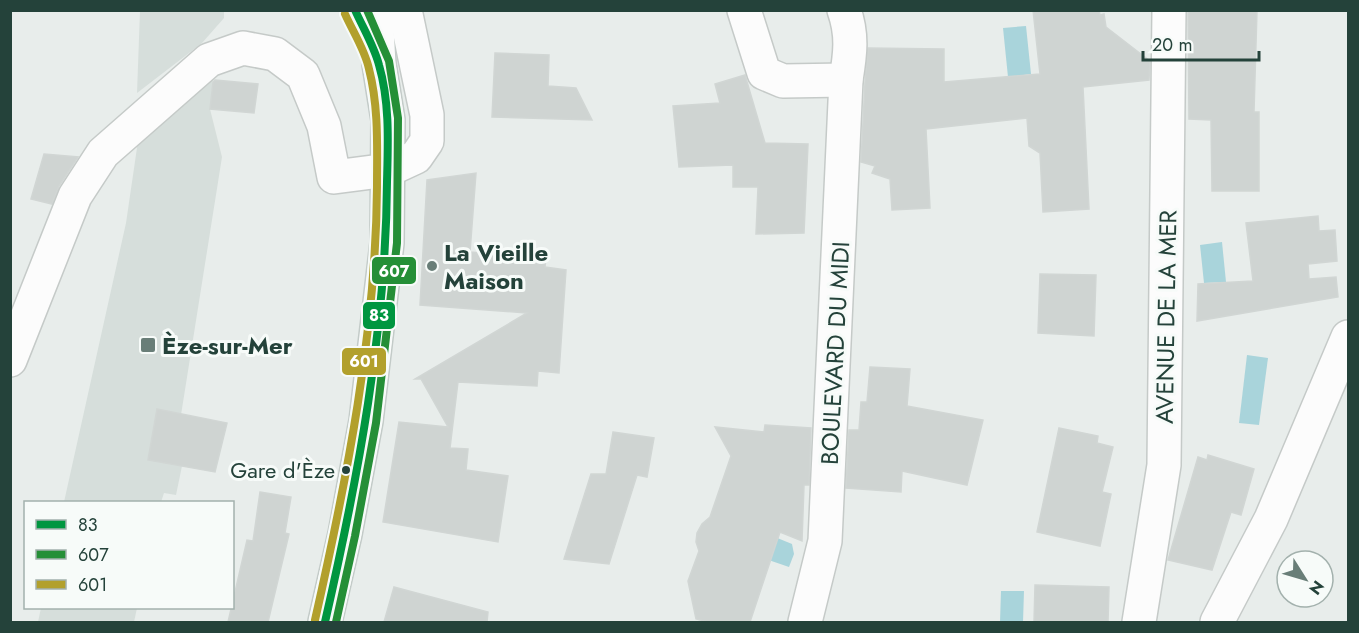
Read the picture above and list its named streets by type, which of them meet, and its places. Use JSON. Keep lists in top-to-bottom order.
{
  "streets": {
    "street": ["AVENUE DE LA MER", "BOULEVARD DU MIDI"]
  },
  "places": {
    "other": ["La Vieille Maison", "Gare d'Èze"],
    "transit": ["Èze-sur-Mer"]
  },
  "lines": ["transit line 83", "transit line 607", "transit line 601"],
  "legend": ["83", "607", "601"],
  "scale_bar": "20 m",
  "north": "bottom right"
}
